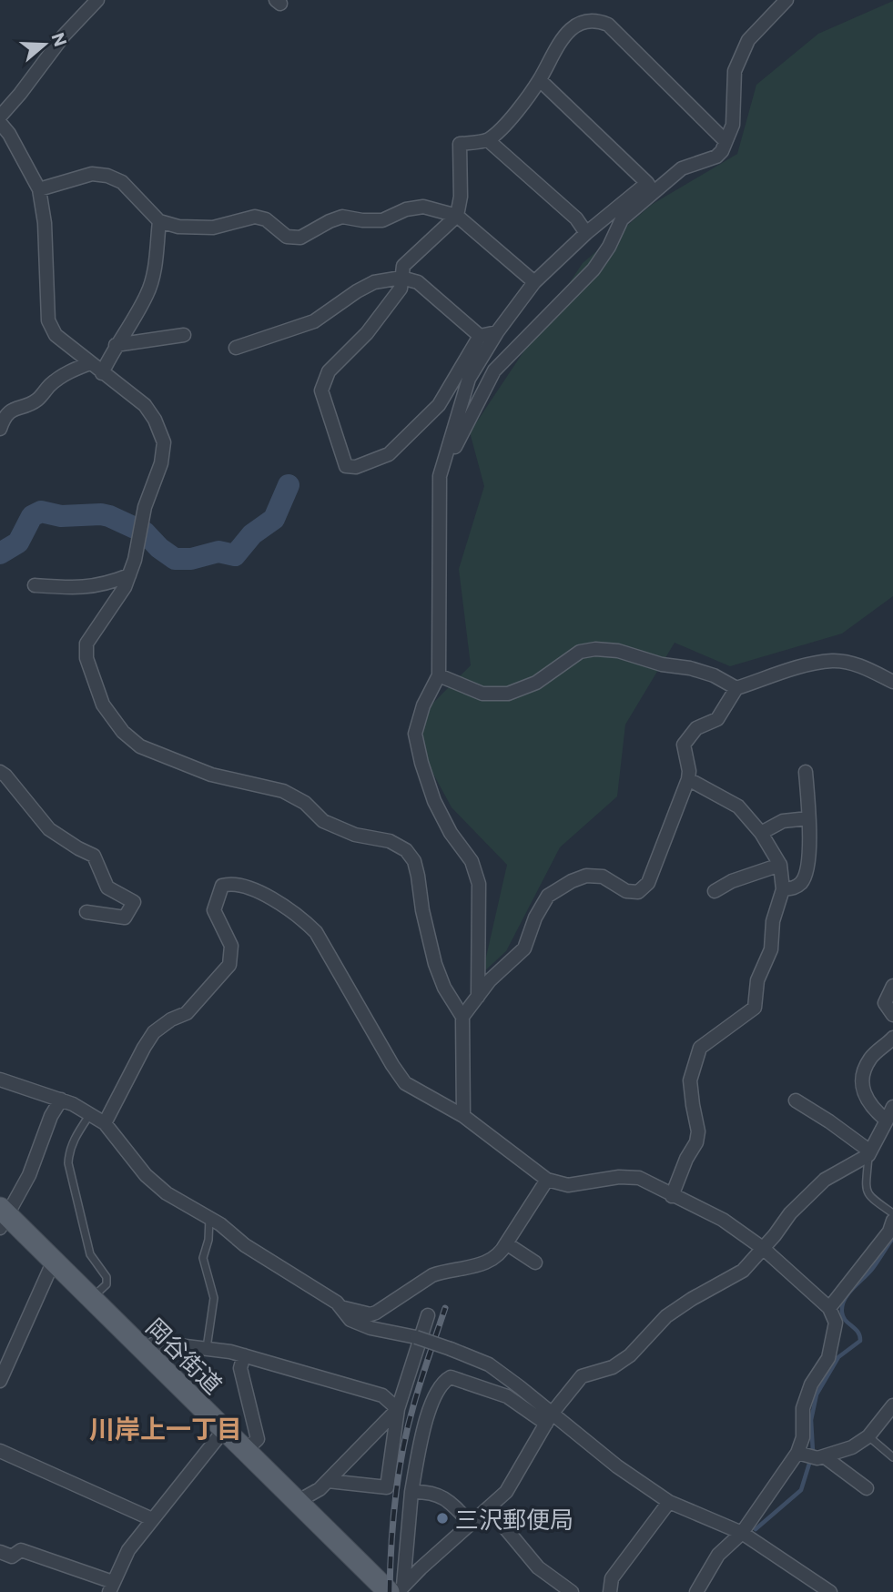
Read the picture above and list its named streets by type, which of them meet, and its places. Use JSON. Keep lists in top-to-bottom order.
{
  "streets": {
    "main road": ["岡谷街道"]
  },
  "districts": ["川岸上一丁目"],
  "places": ["三沢郵便局"],
  "north": "right"
}
